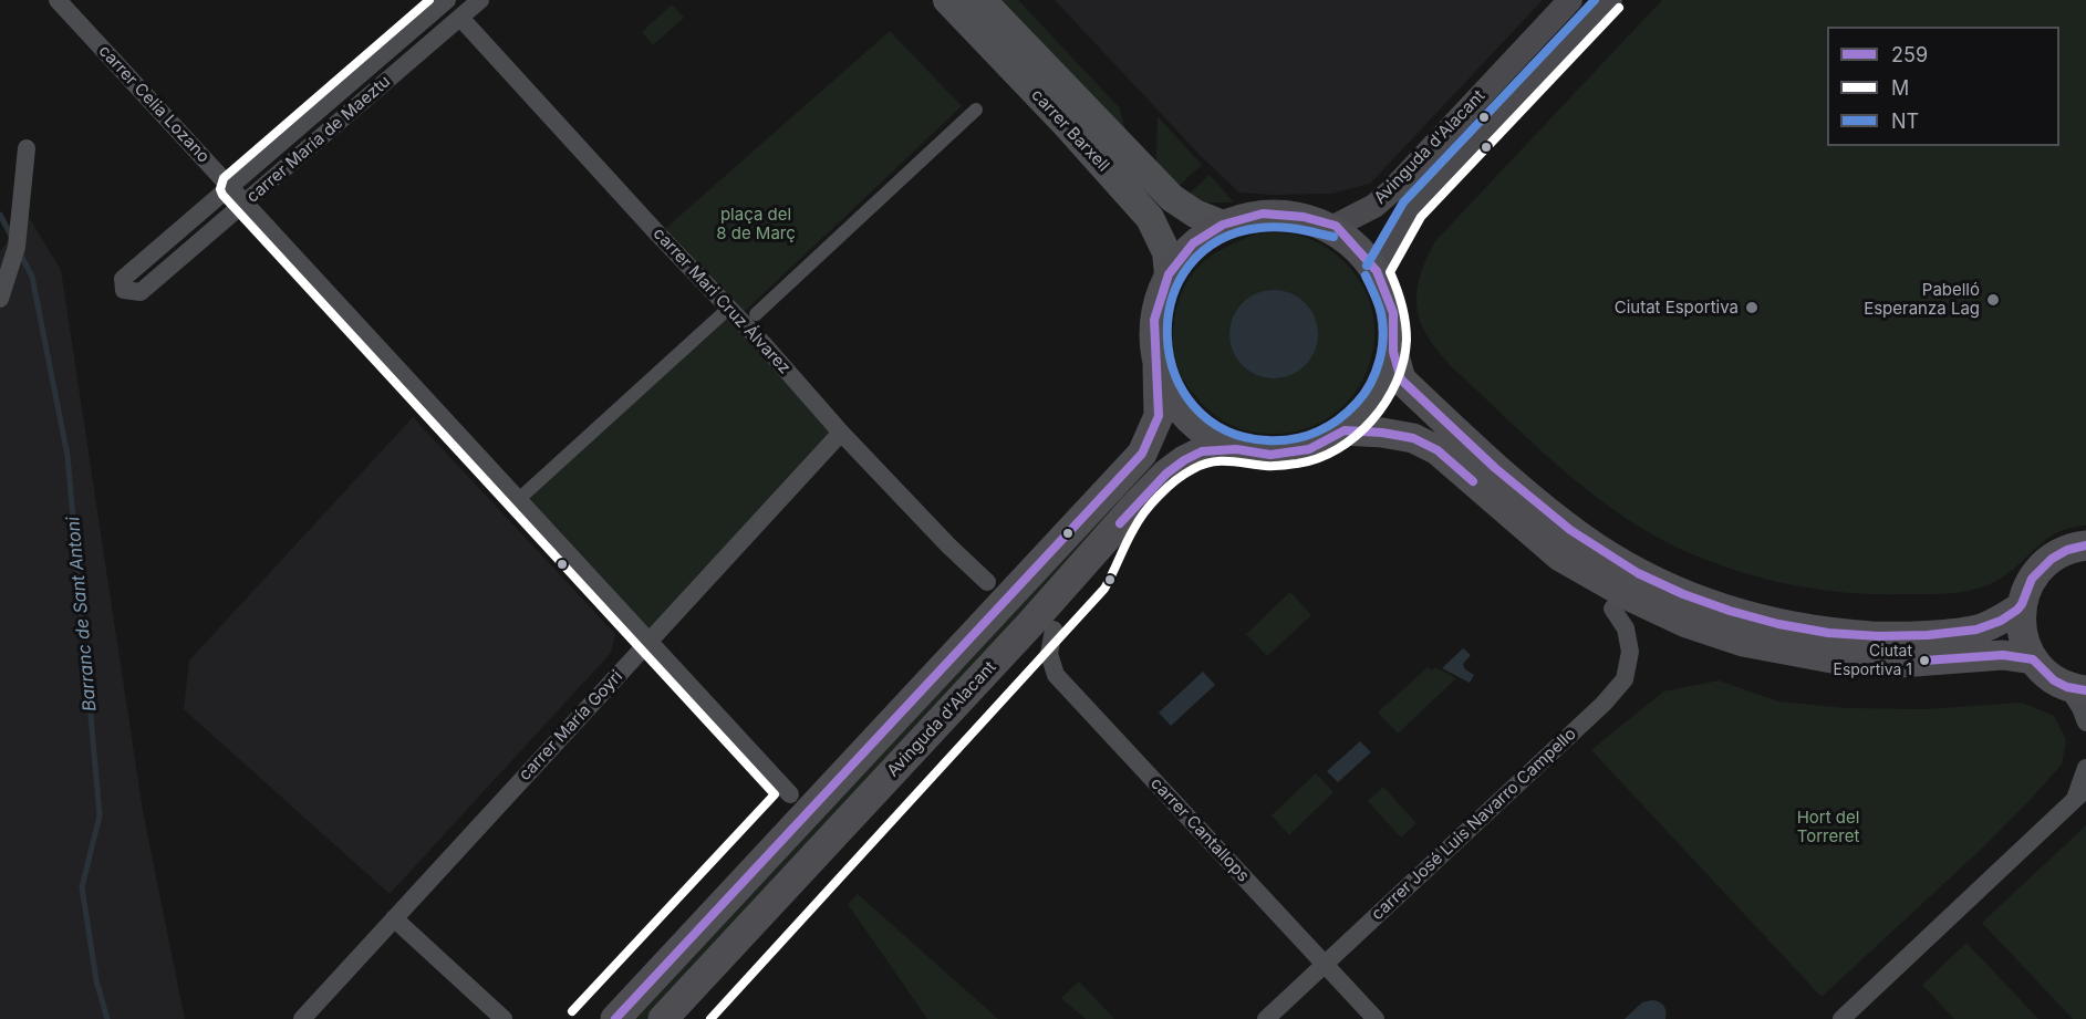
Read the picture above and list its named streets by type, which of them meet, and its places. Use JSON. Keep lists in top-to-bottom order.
{
  "streets": {
    "highway": ["Avinguda d'Alacant"],
    "main road": ["carrer Barxell"],
    "street": [
      "carrer Celia Lozano",
      "carrer María de Maeztu",
      "carrer Mari Cruz Álvarez",
      "carrer María Goyri",
      "carrer José Luis Navarro Campello",
      "carrer Cantallops"
    ]
  },
  "crossings": [
    ["carrer Celia Lozano", "carrer María de Maeztu"],
    ["carrer Celia Lozano", "carrer María Goyri"],
    ["carrer Barxell", "Avinguda d'Alacant"],
    ["carrer María de Maeztu", "carrer Mari Cruz Álvarez"],
    ["carrer Mari Cruz Álvarez", "carrer María Goyri"],
    ["carrer José Luis Navarro Campello", "carrer Cantallops"]
  ],
  "water": ["Barranc de Sant Antoni"],
  "parks": ["plaça del 8 de Març", "Hort del Torreret"],
  "places": ["Pabelló Esperanza Lag", "Ciutat Esportiva", "Ciutat Esportiva 1"],
  "lines": ["transit line M", "transit line NT", "transit line 259"],
  "legend": ["259", "M", "NT"]
}
